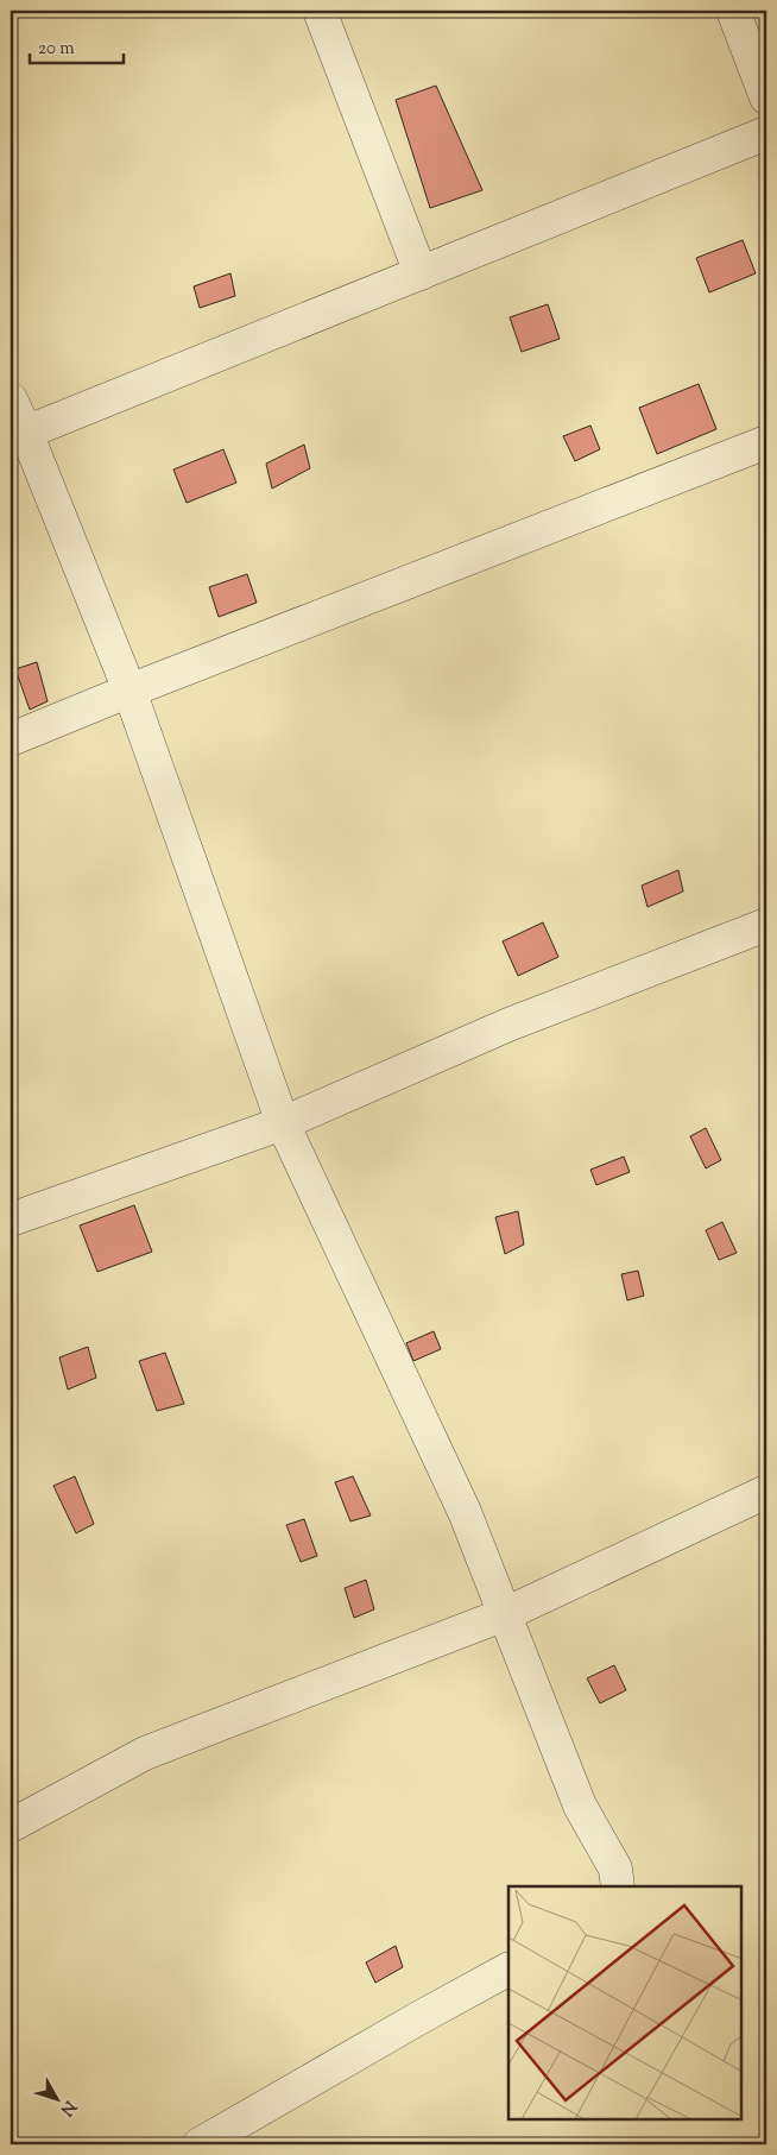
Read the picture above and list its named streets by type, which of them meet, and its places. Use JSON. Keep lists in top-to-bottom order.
{
  "scale_bar": "20 m",
  "north": "bottom right"
}
